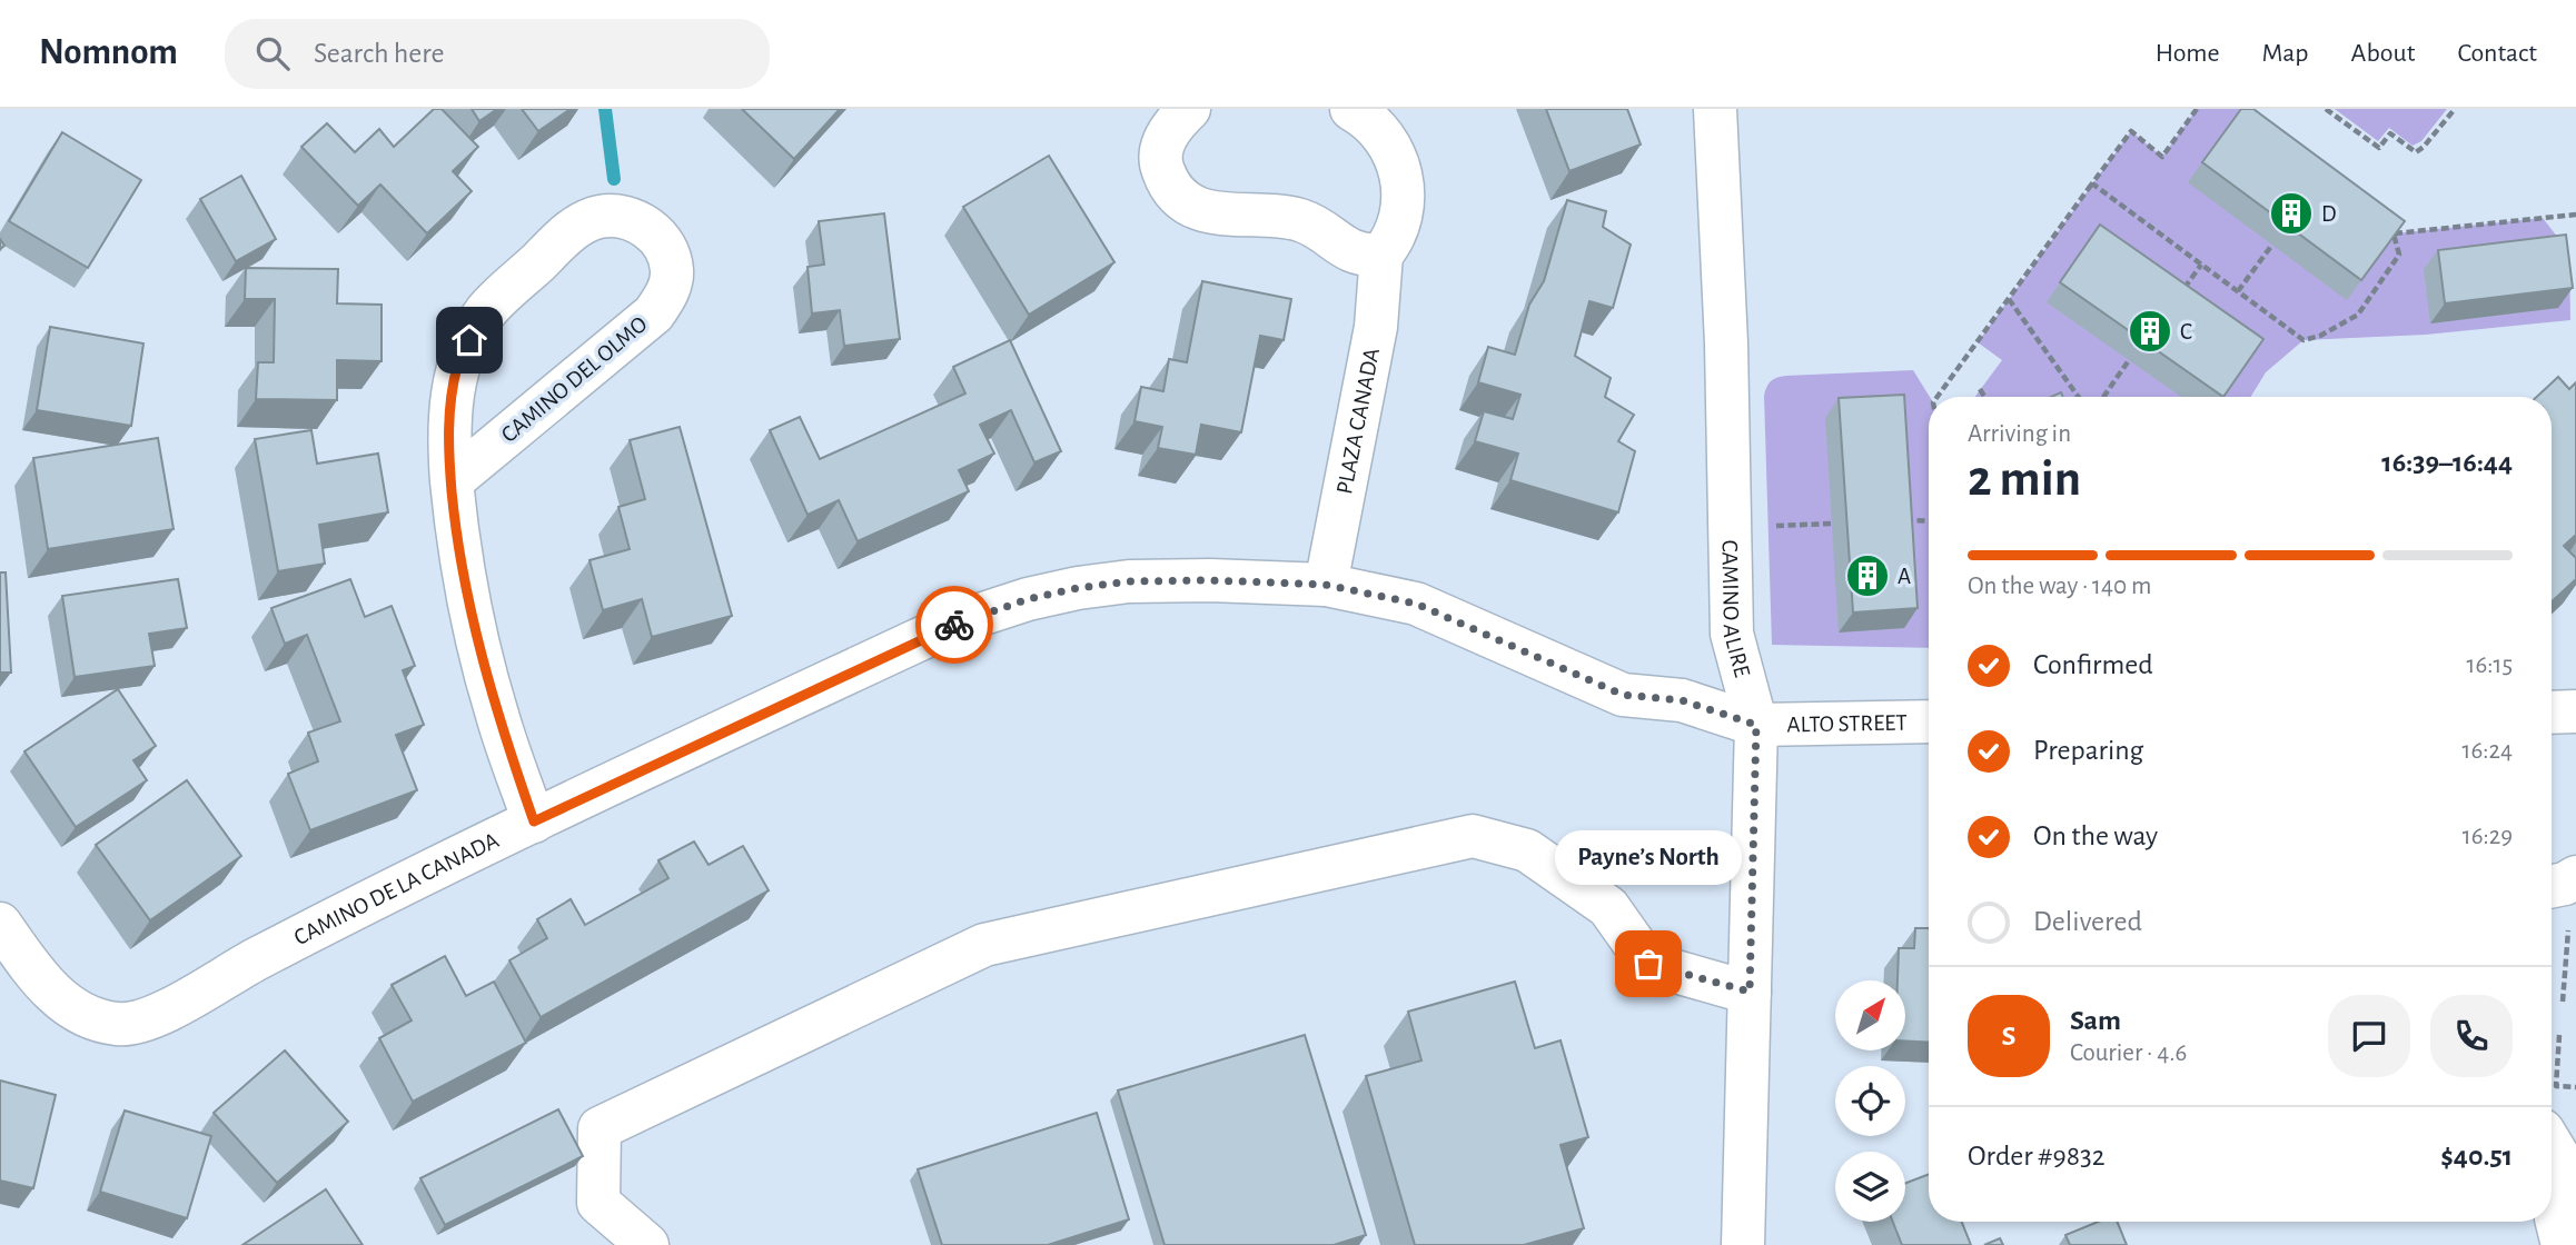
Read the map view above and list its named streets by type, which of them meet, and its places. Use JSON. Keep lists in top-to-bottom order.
{
  "streets": {
    "street": [
      "CAMINO DEL OLMO",
      "PLAZA CANADA",
      "CAMINO ALIRE",
      "ALTO STREET",
      "CAMINO DE LA CANADA"
    ]
  },
  "crossings": [
    ["CAMINO DEL OLMO", "CAMINO DE LA CANADA"],
    ["PLAZA CANADA", "CAMINO DE LA CANADA"],
    ["CAMINO ALIRE", "ALTO STREET"],
    ["CAMINO ALIRE", "CAMINO DE LA CANADA"],
    ["ALTO STREET", "CAMINO DE LA CANADA"]
  ],
  "places": {
    "building": ["D", "C", "A"],
    "other": ["Payne’s North"]
  },
  "north": "top right",
  "page": {
    "header": "Nomnom",
    "search": "Search here",
    "nav": [
      "Home",
      "Map",
      "About",
      "Contact"
    ],
    "heading": ["2 min", "Arriving in", "16:39–16:44"],
    "panel": [
      "Sam",
      "Courier · 4.6",
      "Order #9832",
      "$40.51"
    ],
    "bar": "On the way · 140 m",
    "list": [
      ["Confirmed", "16:15"],
      ["Preparing", "16:24"],
      ["On the way", "16:29"],
      "Delivered"
    ],
    "bubble": "Payne’s North",
    "round": "S"
  }
}
